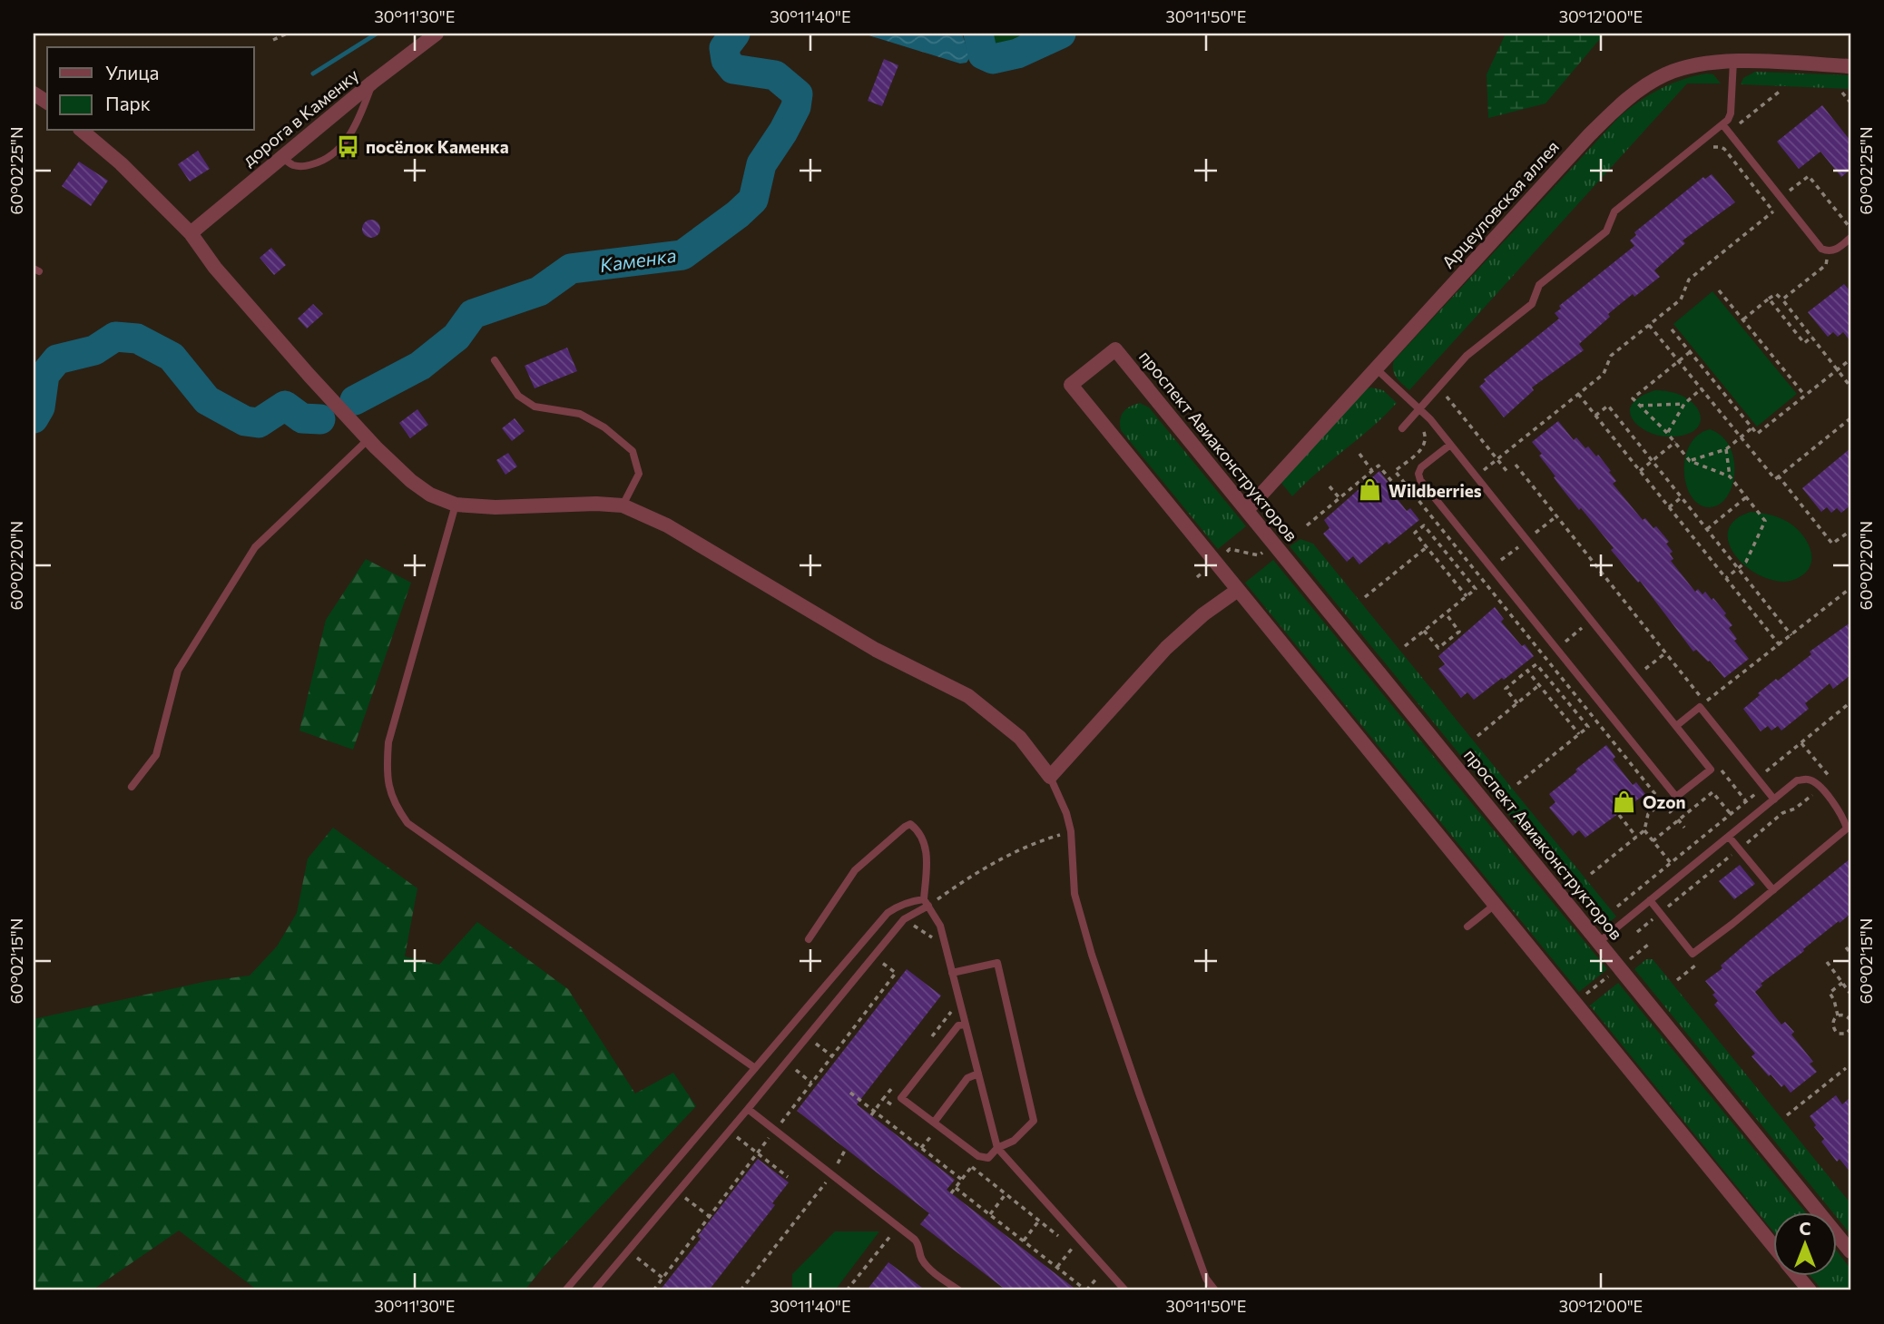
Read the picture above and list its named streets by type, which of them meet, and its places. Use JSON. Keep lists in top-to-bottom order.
{
  "streets": {
    "street": ["дорога в Каменку", "Арцеуловская аллея", "проспект Авиаконструкторов"]
  },
  "crossings": [
    ["Арцеуловская аллея", "проспект Авиаконструкторов"]
  ],
  "water": ["Каменка"],
  "places": {
    "bus stop": ["посёлок Каменка"],
    "shop": ["Wildberries", "Ozon"]
  },
  "legend": ["Улица", "Парк"],
  "north": "top",
  "coordinates": [
    "30°11'30\"E",
    "30°11'40\"E",
    "30°11'50\"E",
    "30°12'00\"E",
    "60°02'25\"N",
    "60°02'20\"N",
    "60°02'15\"N"
  ]
}
